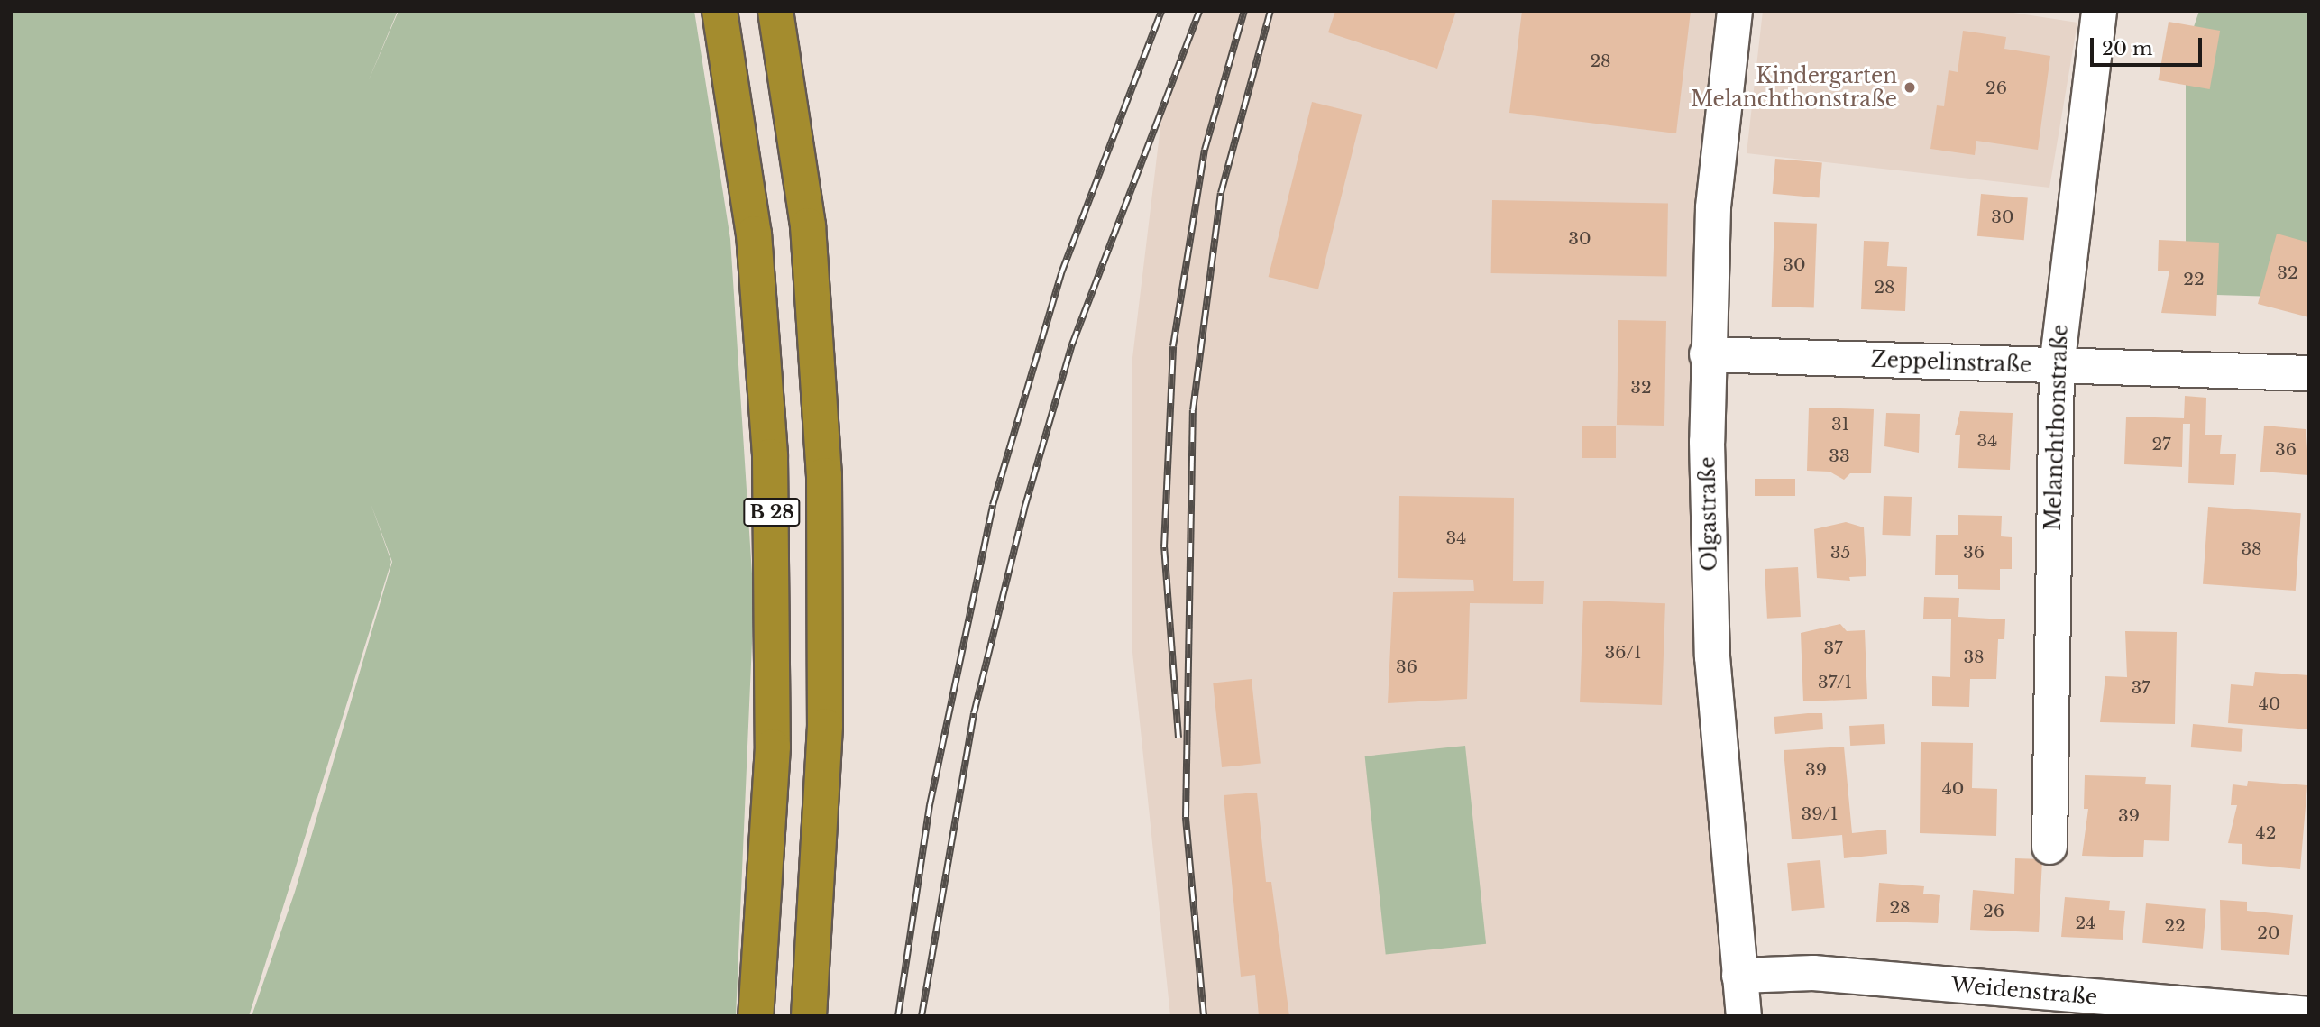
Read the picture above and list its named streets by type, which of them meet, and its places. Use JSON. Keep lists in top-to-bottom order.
{
  "streets": {
    "highway": ["B 28"],
    "street": [
      "Zeppelinstraße",
      "Melanchthonstraße",
      "Olgastraße",
      "Weidenstraße"
    ]
  },
  "crossings": [
    ["Zeppelinstraße", "Melanchthonstraße"],
    ["Zeppelinstraße", "Olgastraße"],
    ["Olgastraße", "Weidenstraße"]
  ],
  "places": ["Kindergarten Melanchthonstraße"],
  "house_numbers": [
    "28",
    "26",
    "30",
    "30",
    "30",
    "32",
    "22",
    "28",
    "32",
    "31",
    "34",
    "27",
    "36",
    "33",
    "34",
    "38",
    "35",
    "36",
    "37",
    "36/1",
    "38",
    "36",
    "37/1",
    "37",
    "40",
    "39",
    "40",
    "39/1",
    "39",
    "42",
    "28",
    "26",
    "24",
    "22",
    "20"
  ],
  "scale_bar": "20 m"
}
